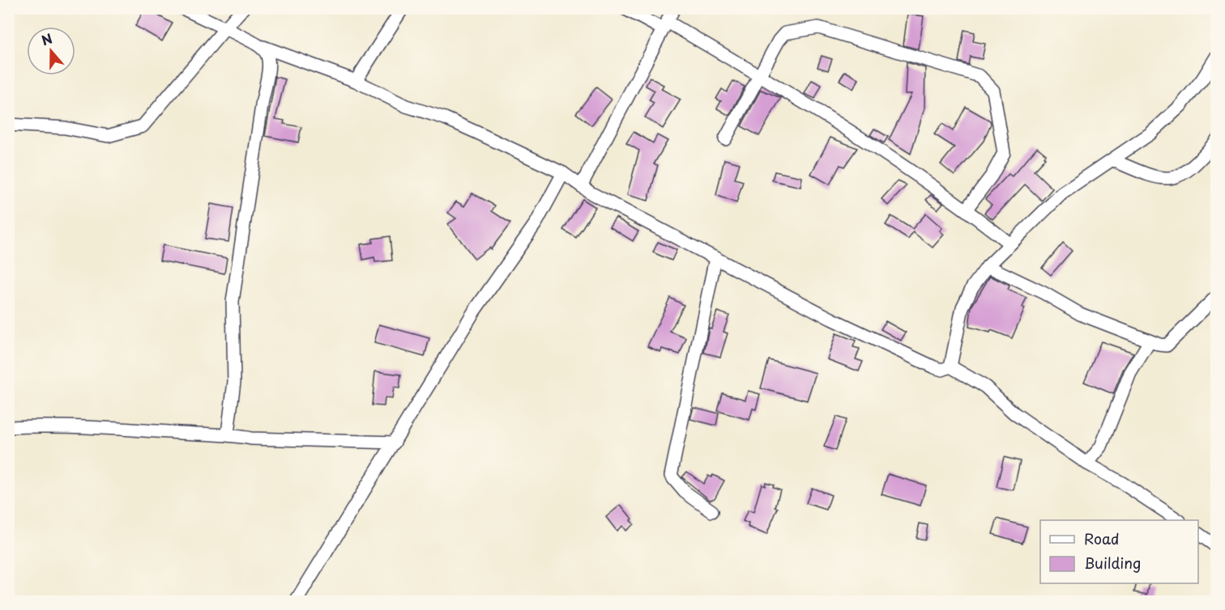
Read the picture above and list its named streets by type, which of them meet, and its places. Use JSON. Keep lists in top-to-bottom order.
{
  "legend": ["Road", "Building"],
  "north": "top"
}
